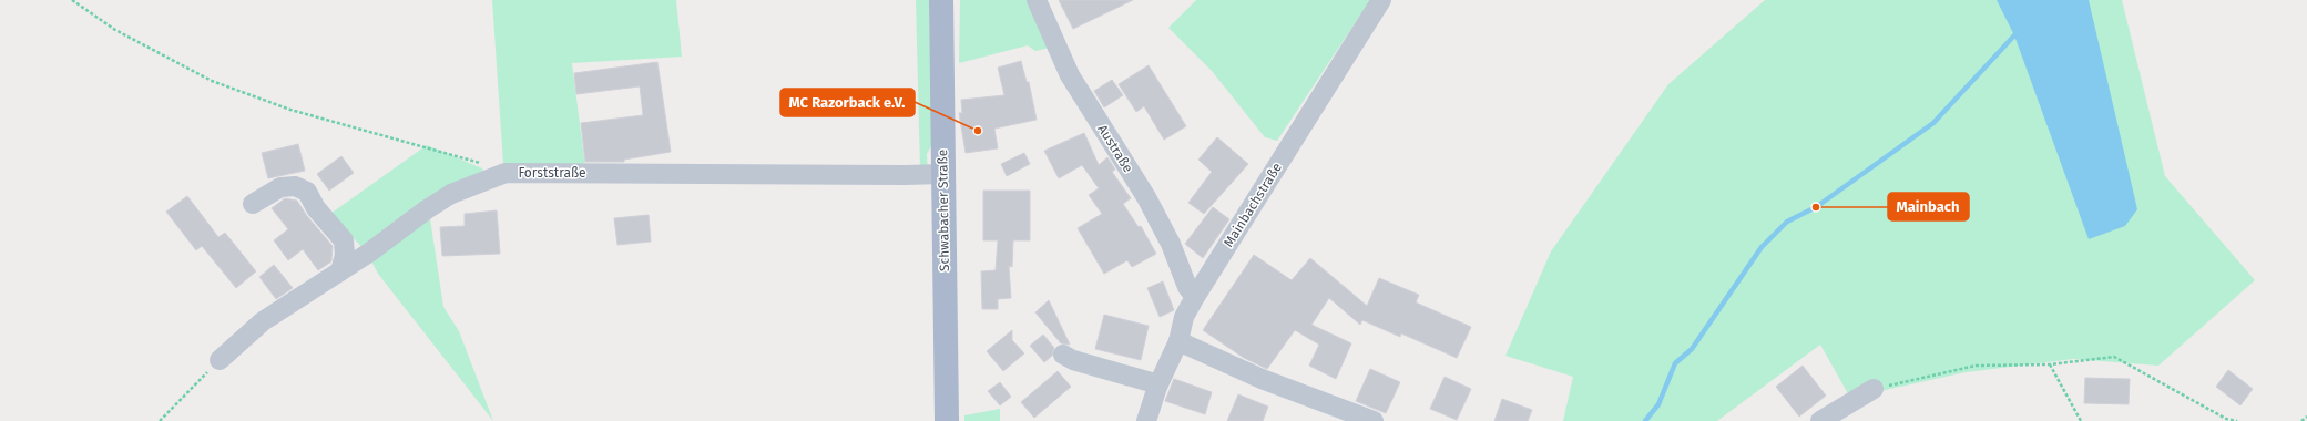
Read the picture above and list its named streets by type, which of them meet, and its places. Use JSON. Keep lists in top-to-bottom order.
{
  "streets": {
    "main road": ["Schwabacher Straße"],
    "street": ["Austraße", "Forststraße", "Mainbachstraße"]
  },
  "crossings": [
    ["Austraße", "Mainbachstraße"],
    ["Forststraße", "Schwabacher Straße"]
  ],
  "places": ["MC Razorback e.V.", "Mainbach"]
}
